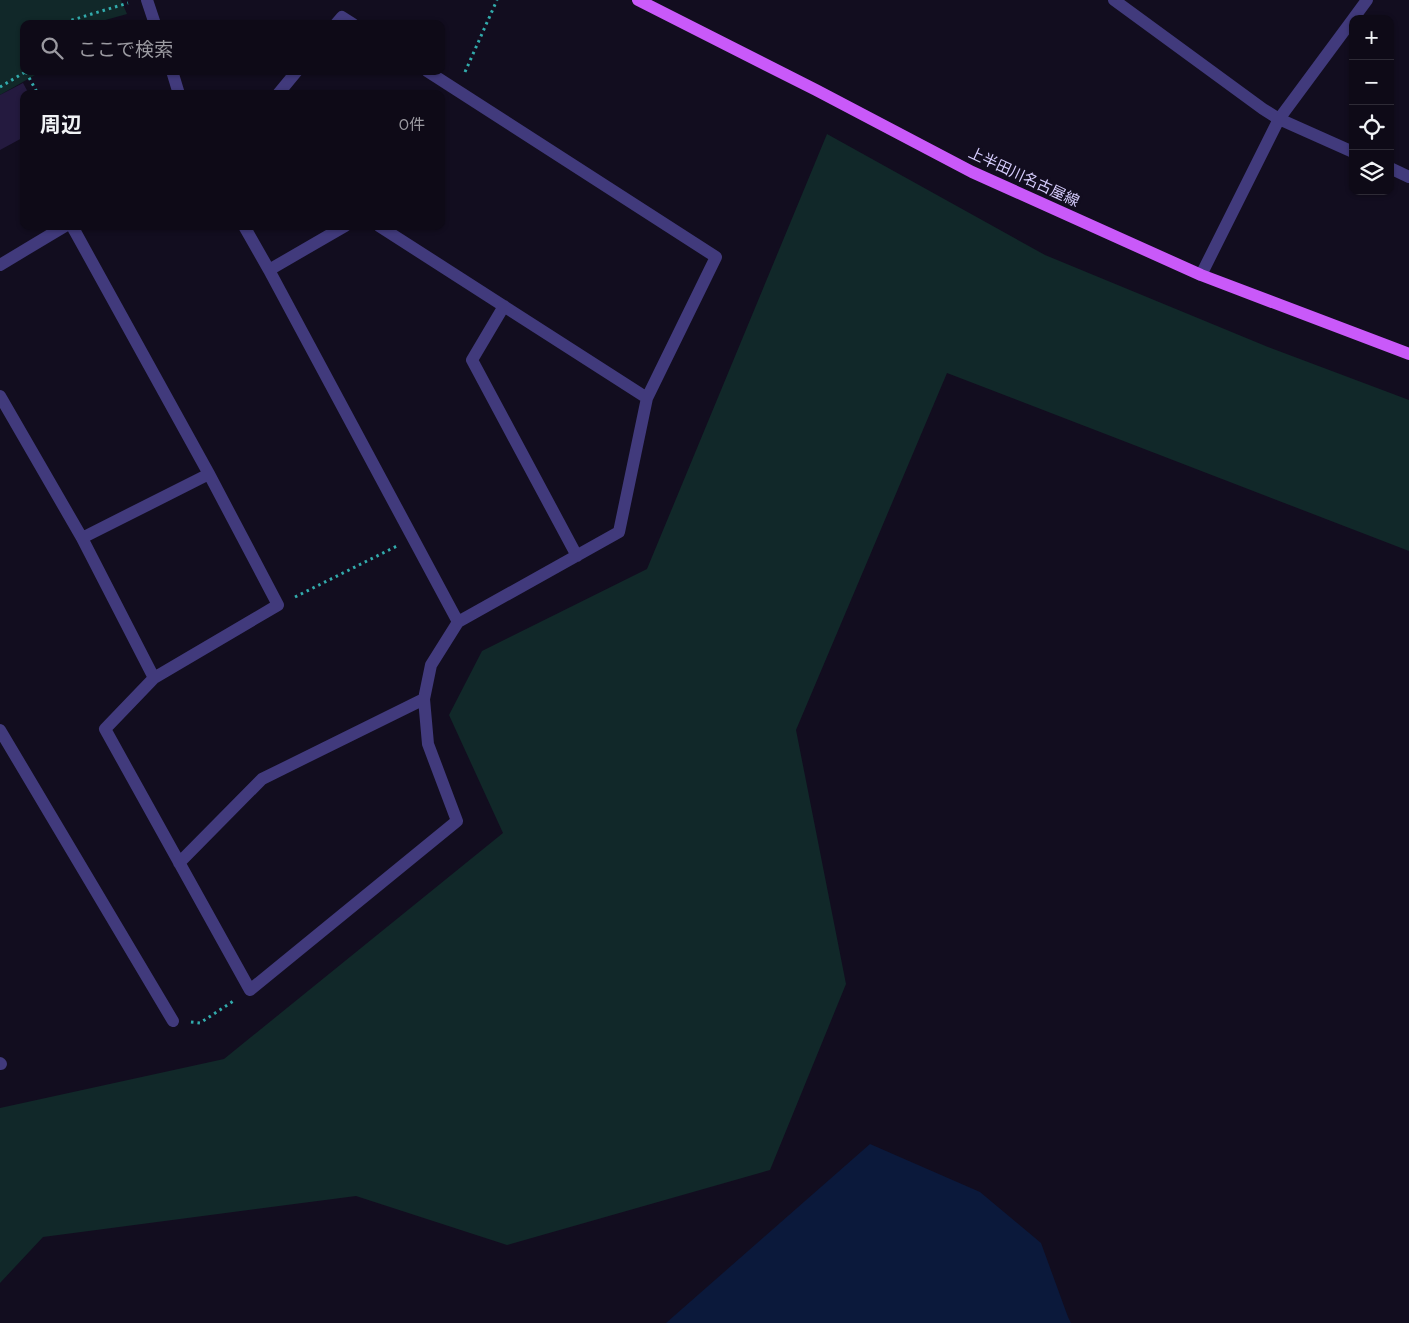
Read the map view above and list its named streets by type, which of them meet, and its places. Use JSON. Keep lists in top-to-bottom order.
{
  "streets": {
    "main road": ["上半田川名古屋線"]
  },
  "page": {
    "map_buttons": ["+", "−"],
    "search": "ここで検索",
    "heading": ["周辺", "0件"]
  }
}
